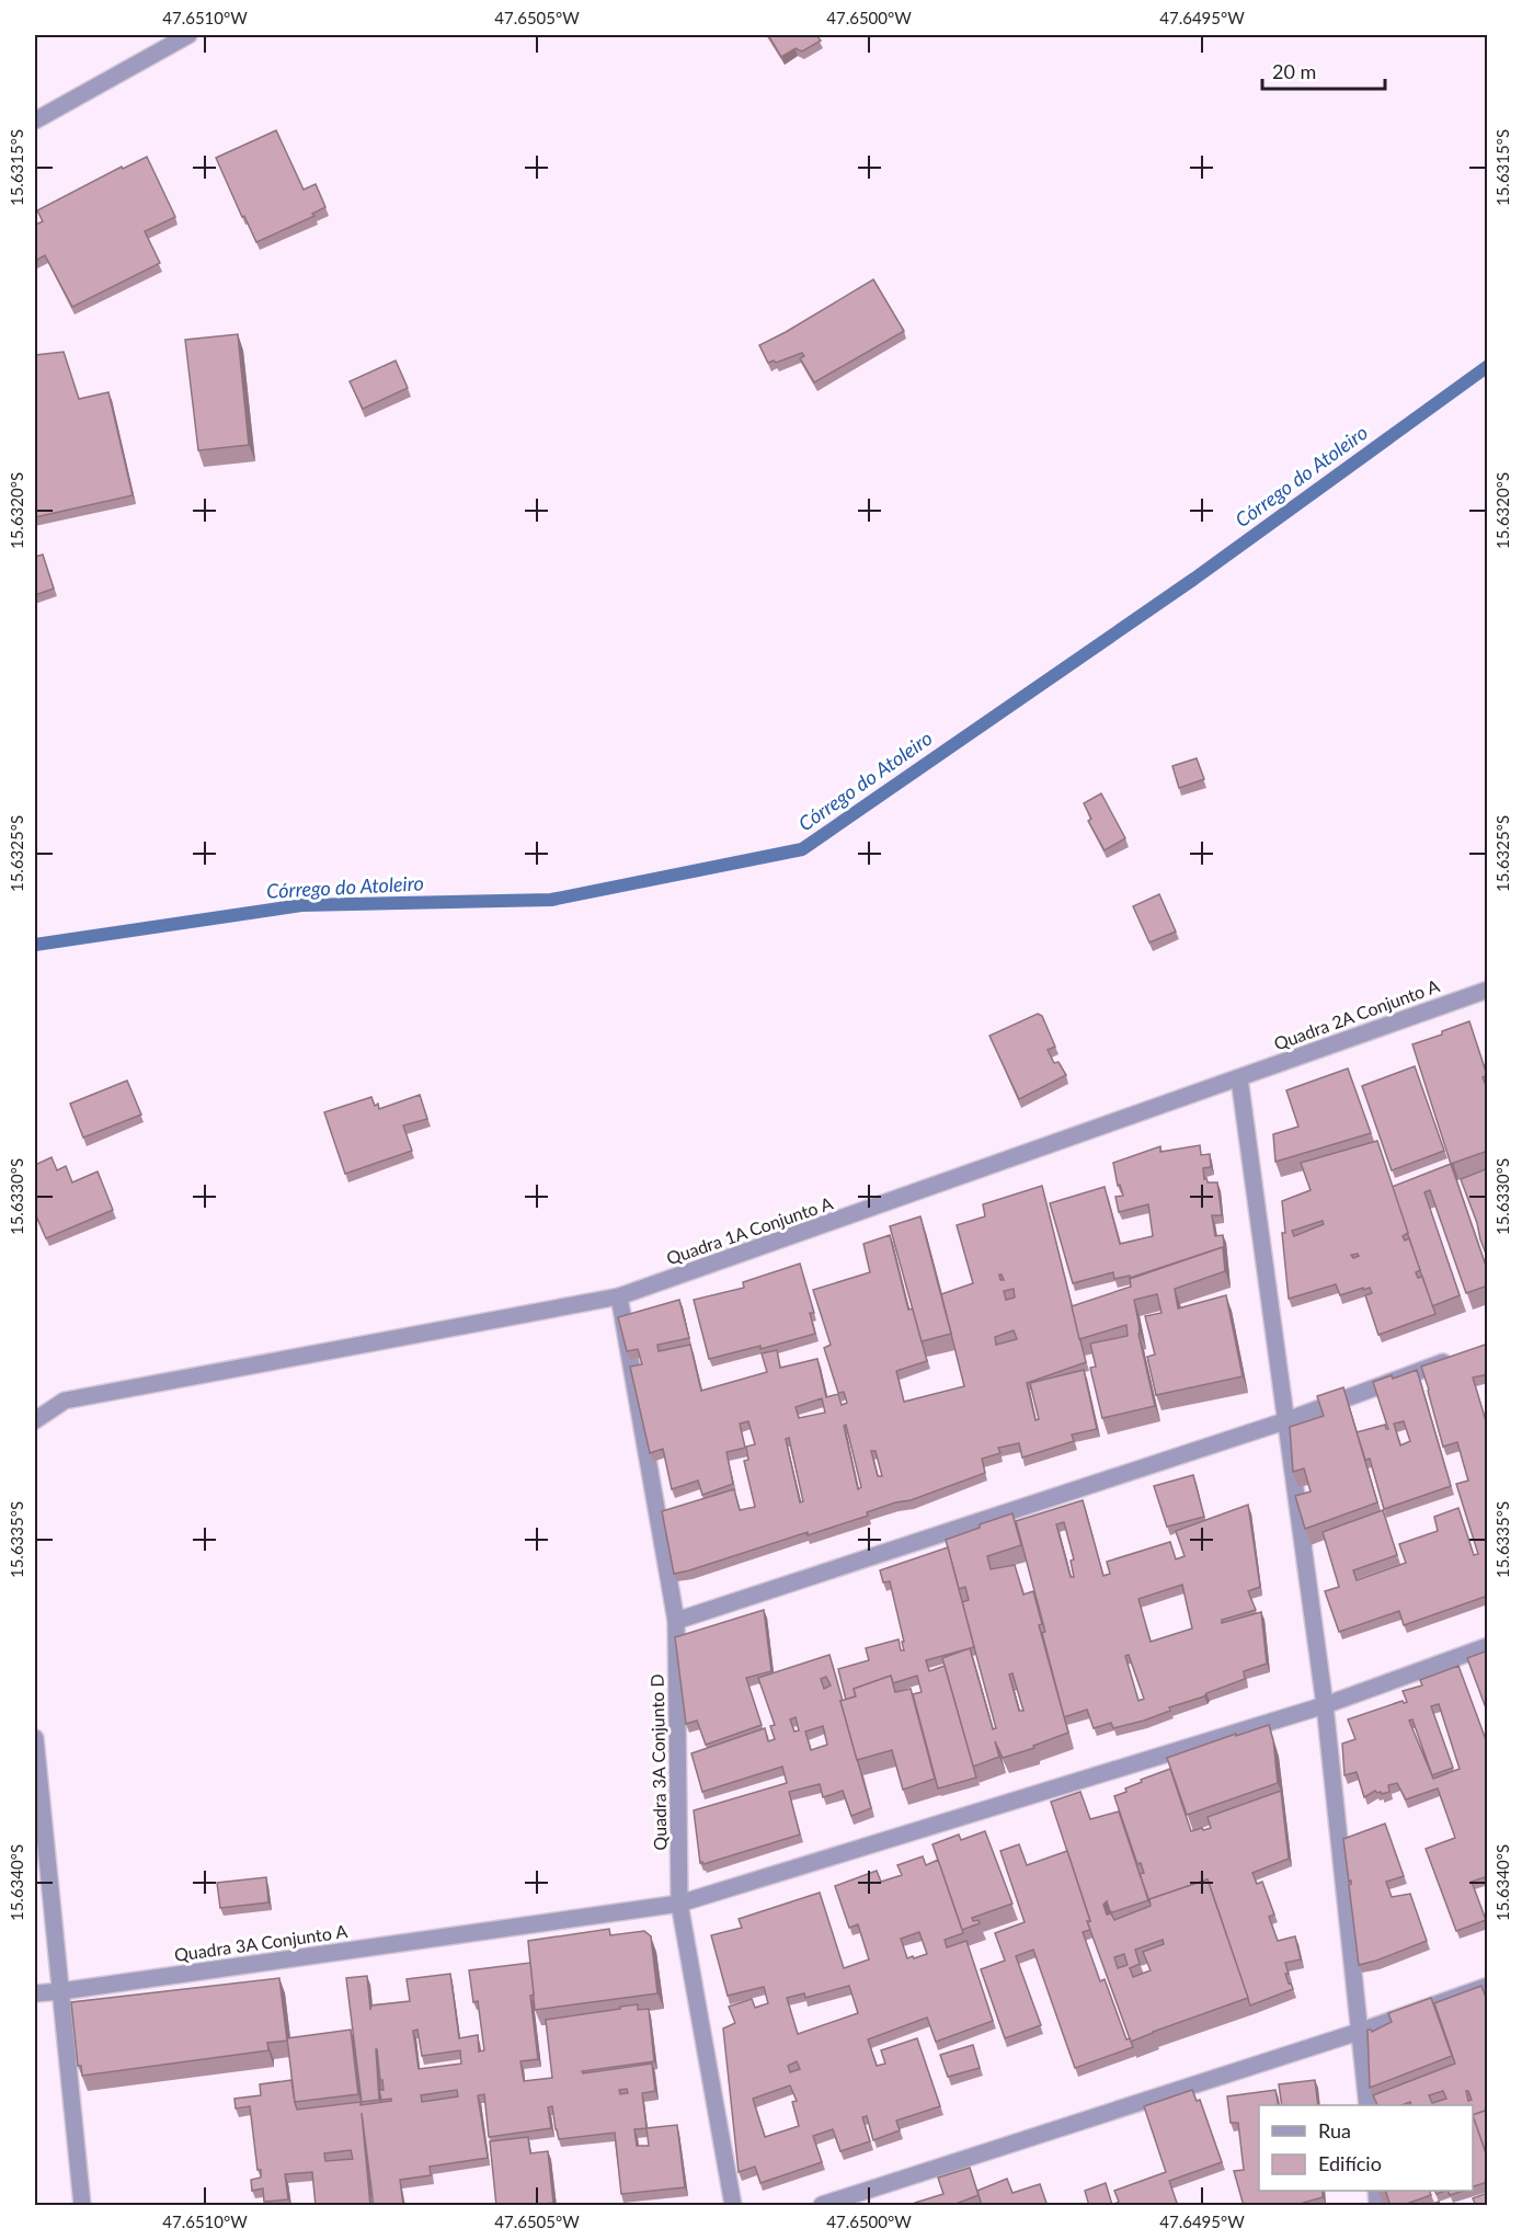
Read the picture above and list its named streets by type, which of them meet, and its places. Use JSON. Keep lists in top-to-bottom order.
{
  "streets": {
    "street": [
      "Quadra 2A Conjunto A",
      "Quadra 1A Conjunto A",
      "Quadra 3A Conjunto D",
      "Quadra 3A Conjunto A"
    ]
  },
  "crossings": [
    ["Quadra 2A Conjunto A", "Quadra 1A Conjunto A"],
    ["Quadra 3A Conjunto D", "Quadra 3A Conjunto A"]
  ],
  "water": ["Córrego do Atoleiro"],
  "legend": ["Rua", "Edifício"],
  "scale_bar": "20 m",
  "coordinates": [
    "47.6510°W",
    "47.6505°W",
    "47.6500°W",
    "47.6495°W",
    "15.6315°S",
    "15.6320°S",
    "15.6325°S",
    "15.6330°S",
    "15.6335°S",
    "15.6340°S"
  ]
}
